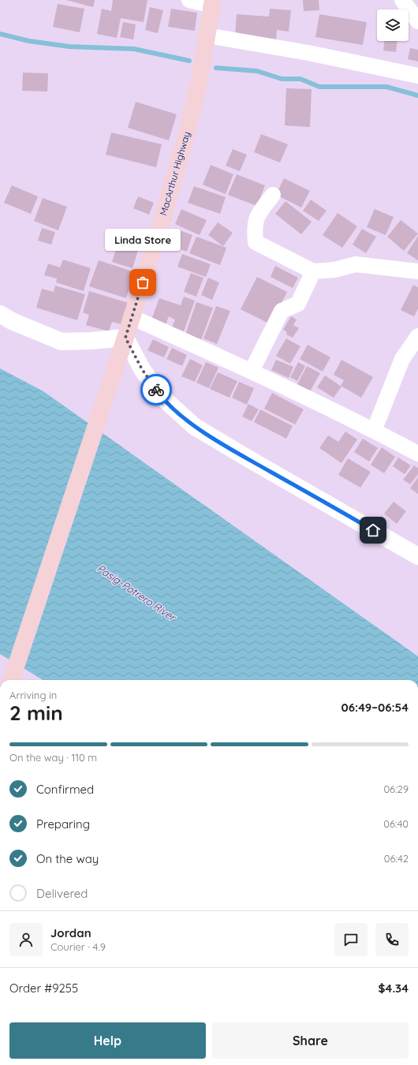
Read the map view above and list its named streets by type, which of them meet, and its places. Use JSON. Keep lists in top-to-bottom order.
{
  "streets": {
    "main road": ["MacArthur Highway"]
  },
  "water": ["Pasig-Potrero River"],
  "places": ["Linda Store"],
  "page": {
    "bubble": "Linda Store",
    "heading": ["2 min", "Arriving in", "06:49–06:54"],
    "panel": [
      "Jordan",
      "Courier · 4.9",
      "Order #9255",
      "$4.34"
    ],
    "bar": "On the way · 110 m",
    "list": [
      ["Confirmed", "06:29"],
      ["Preparing", "06:40"],
      ["On the way", "06:42"],
      "Delivered"
    ],
    "buttons": ["Help", "Share"]
  }
}
